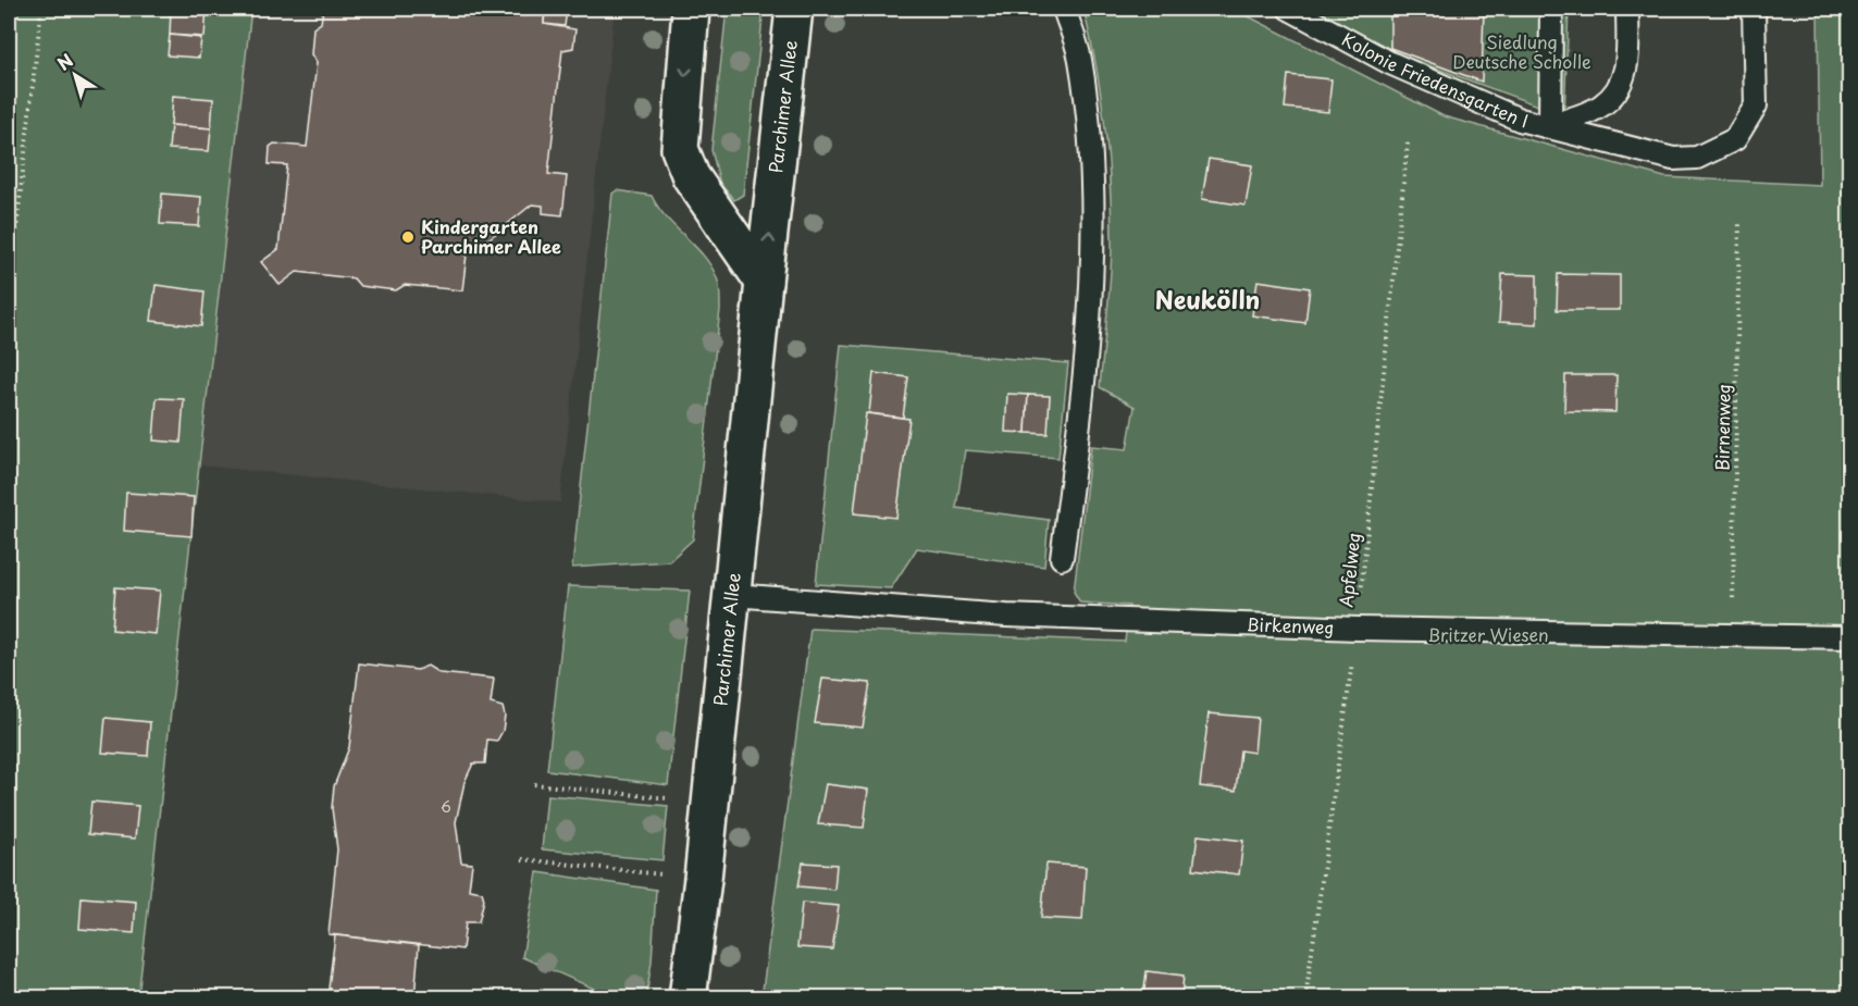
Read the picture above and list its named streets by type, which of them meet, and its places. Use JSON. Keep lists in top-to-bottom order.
{
  "streets": {
    "street": ["Parchimer Allee"],
    "lane": ["Kolonie Friedensgarten I", "Birkenweg"],
    "path": ["Birnenweg", "Apfelweg"]
  },
  "crossings": [
    ["Parchimer Allee", "Birkenweg"],
    ["Birnenweg", "Birkenweg"],
    ["Apfelweg", "Birkenweg"]
  ],
  "districts": ["Neukölln"],
  "parks": ["Siedlung Deutsche Scholle", "Britzer Wiesen"],
  "places": ["Kindergarten Parchimer Allee"],
  "house_numbers": ["6"],
  "north": "top left"
}
